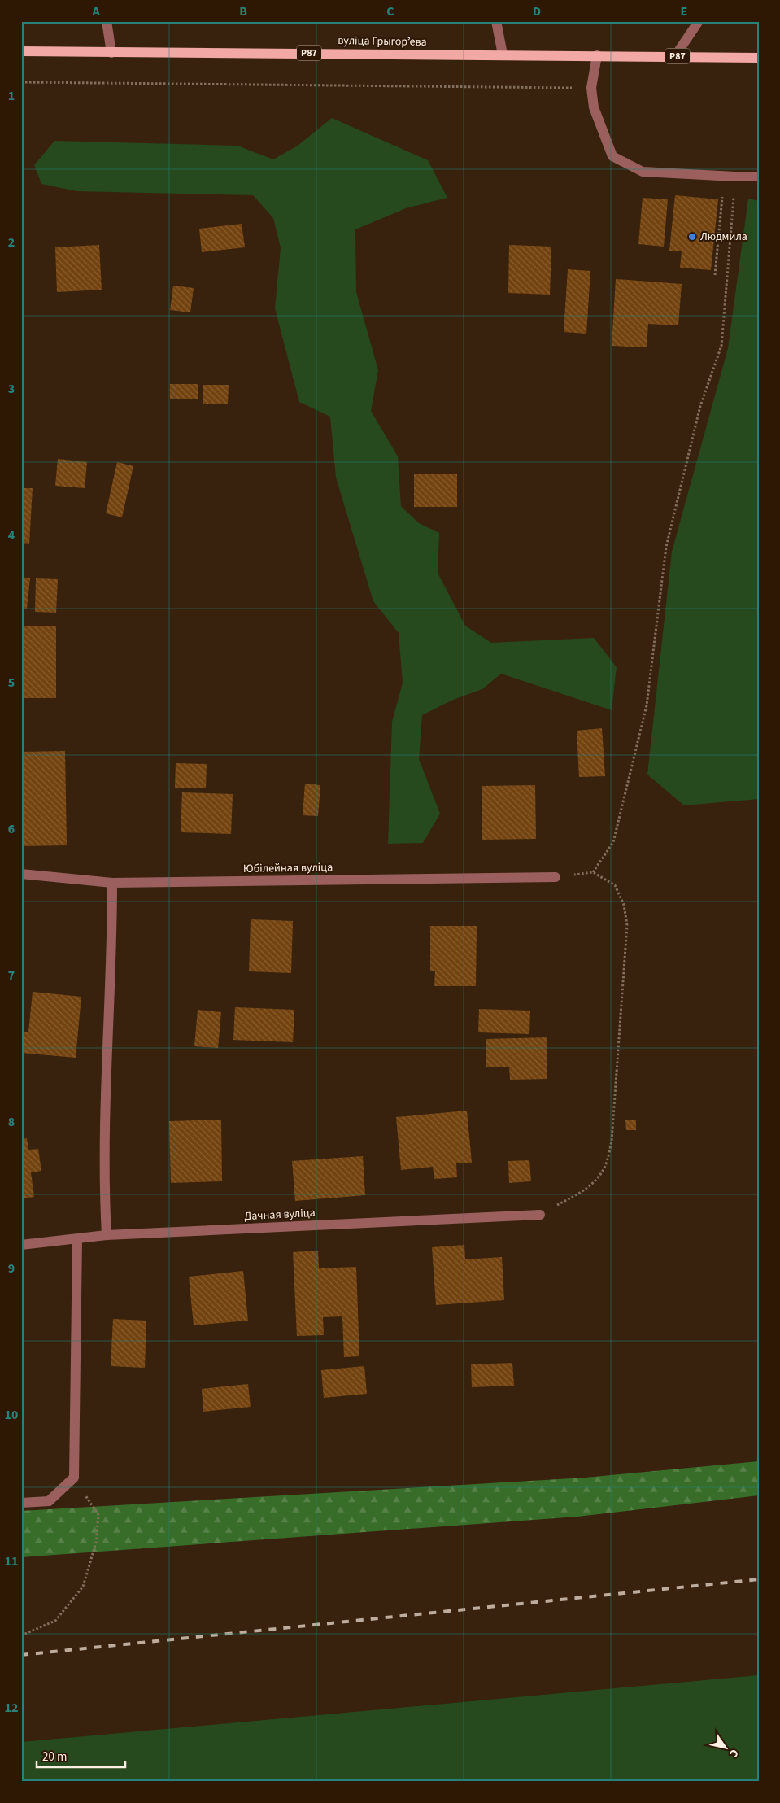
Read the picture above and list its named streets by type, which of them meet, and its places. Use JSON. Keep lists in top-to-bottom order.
{
  "streets": {
    "main road": ["вуліца Грыгорʼева", "Р87"],
    "street": ["Юбілейная вуліца", "Дачная вуліца"]
  },
  "crossings": [
    ["вуліца Грыгорʼева", "Р87"]
  ],
  "places": ["Людмила"],
  "scale_bar": "20 m",
  "north": "bottom right",
  "grid": {
    "columns": [
      "A",
      "B",
      "C",
      "D",
      "E"
    ],
    "rows": [
      "1",
      "2",
      "3",
      "4",
      "5",
      "6",
      "7",
      "8",
      "9",
      "10",
      "11",
      "12"
    ]
  }
}
